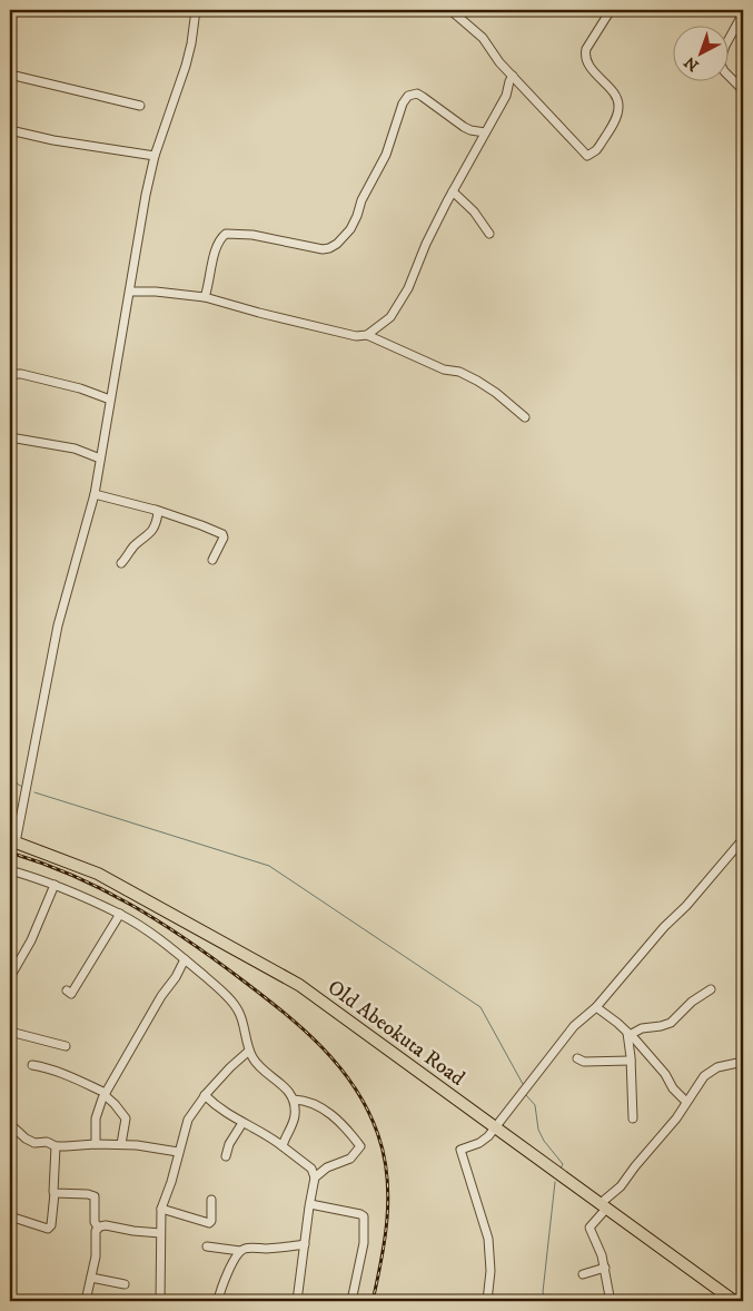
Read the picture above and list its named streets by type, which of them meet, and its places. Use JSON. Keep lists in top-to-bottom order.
{
  "streets": {
    "highway": ["Old Abeokuta Road"]
  },
  "north": "bottom left"
}
